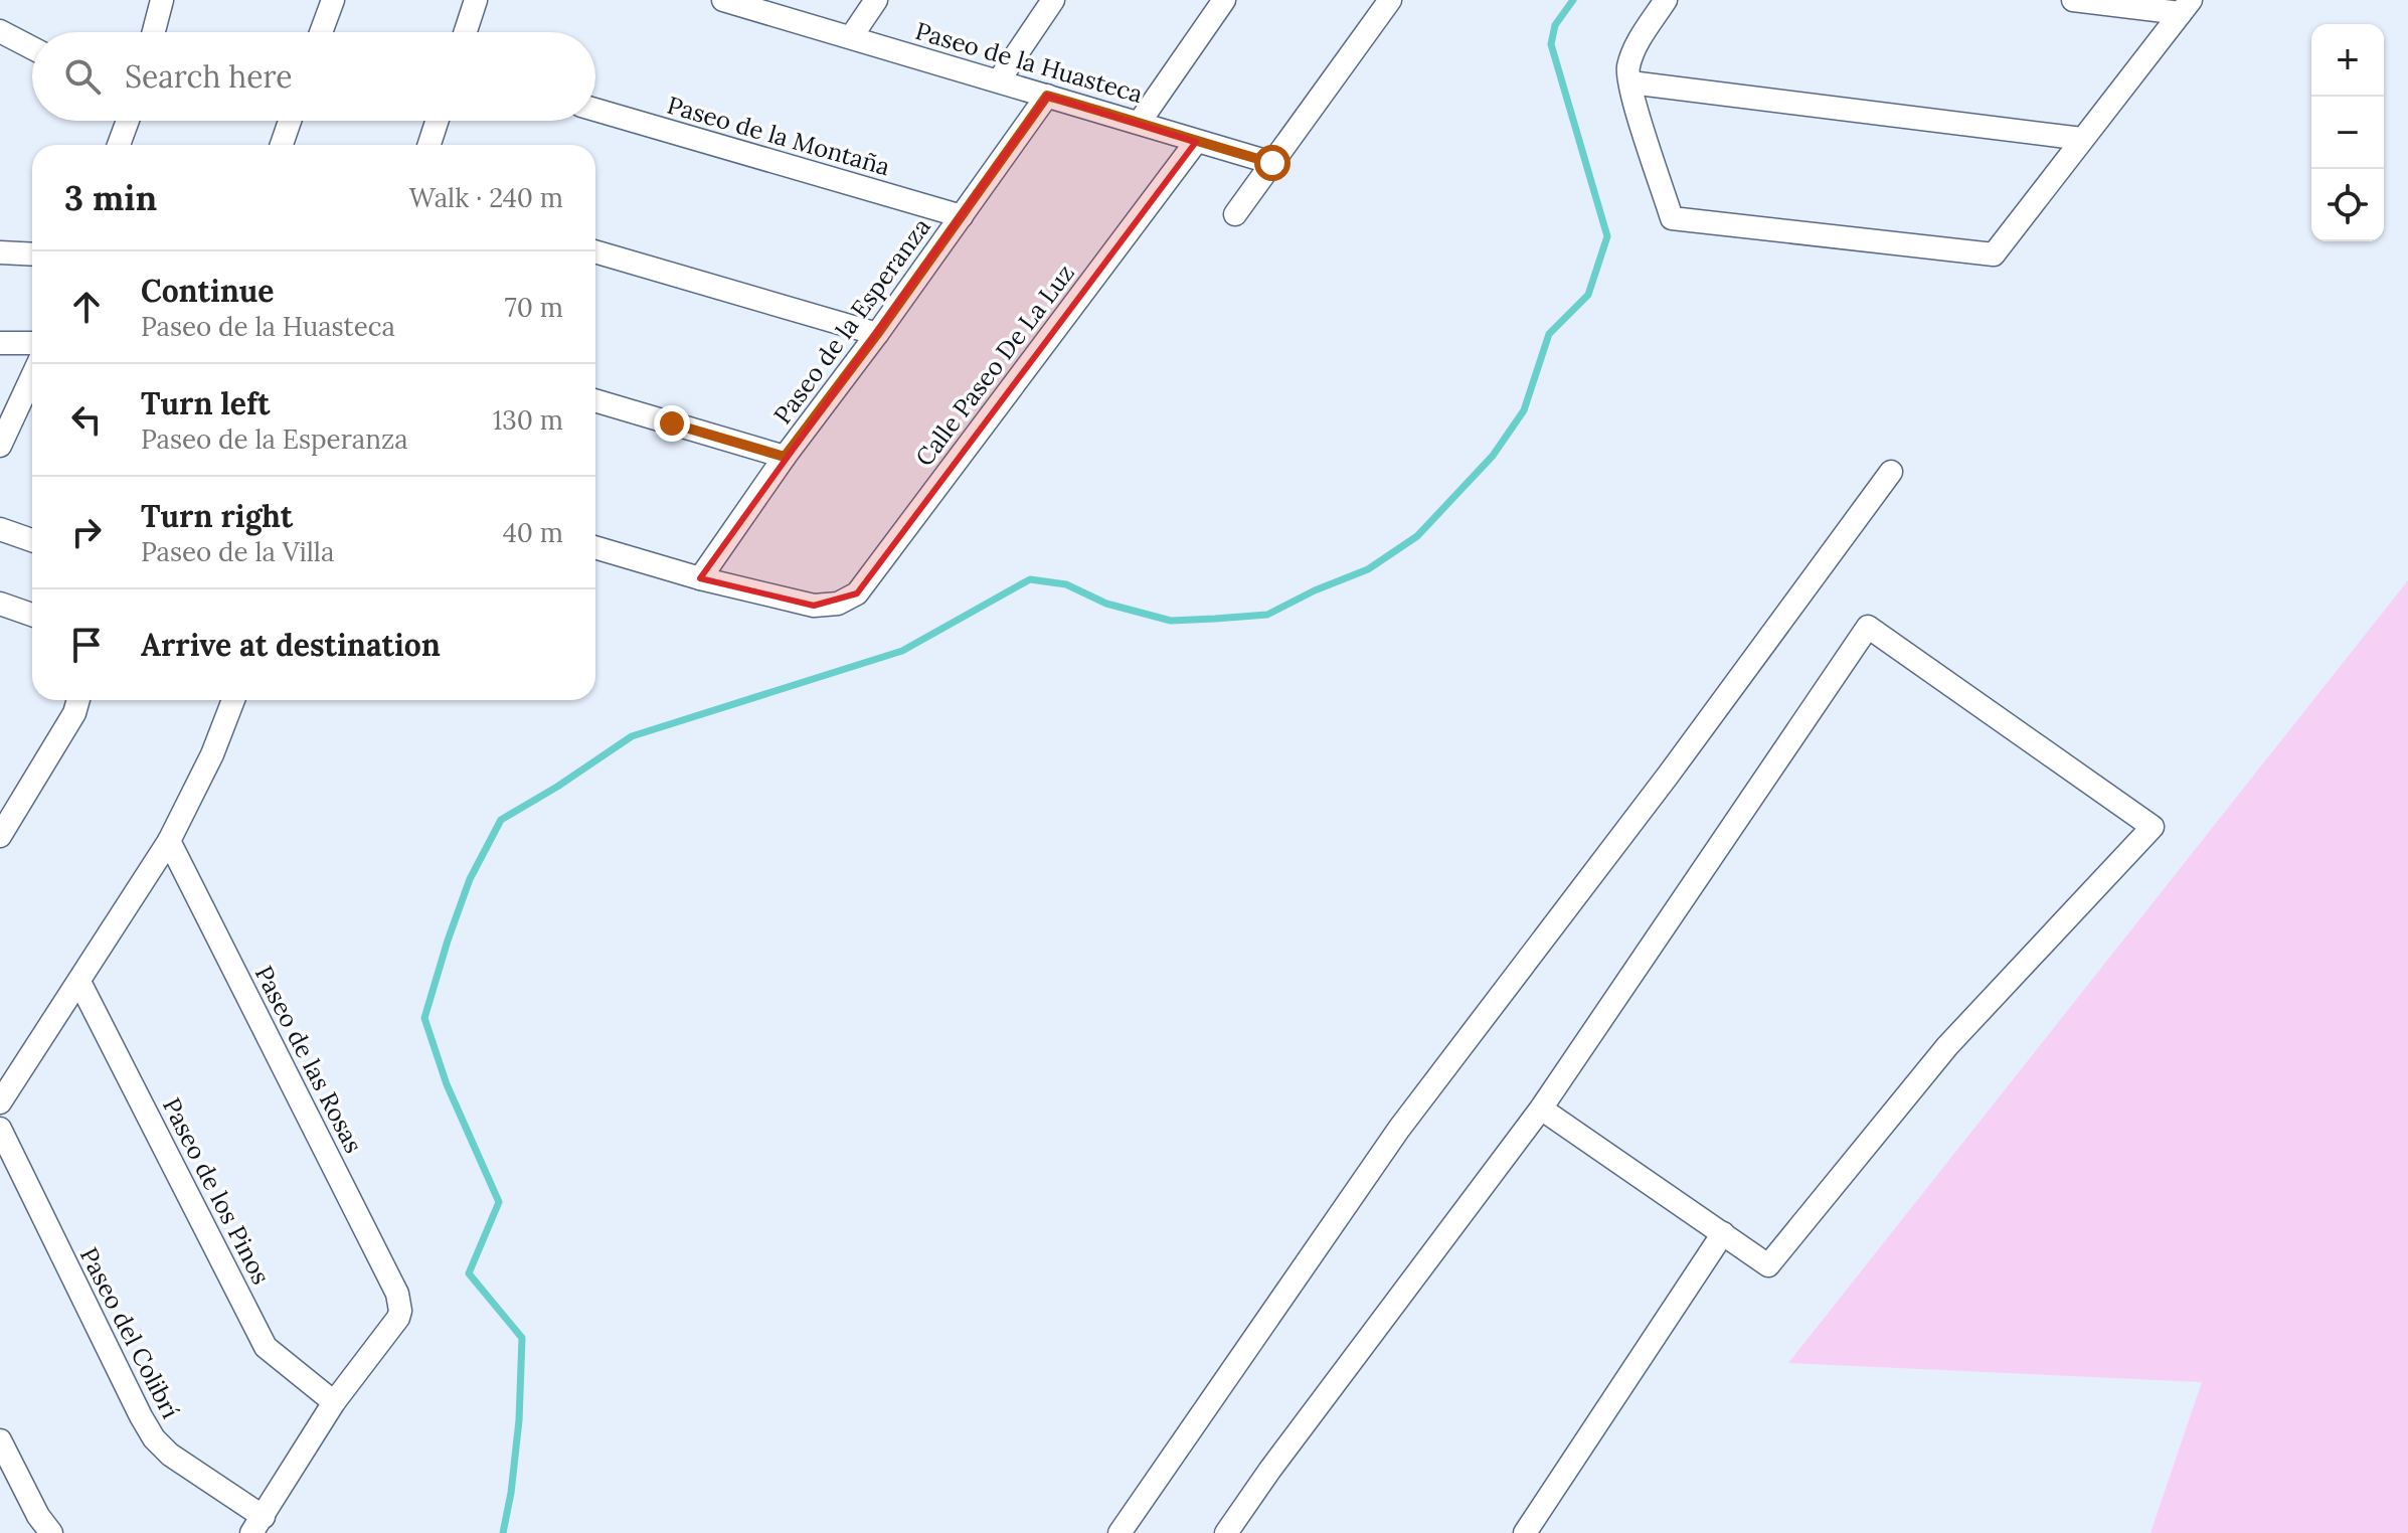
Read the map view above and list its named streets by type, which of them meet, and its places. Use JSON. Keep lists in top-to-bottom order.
{
  "streets": {
    "street": [
      "Paseo de la Huasteca",
      "Paseo de la Montaña",
      "Paseo de la Esperanza",
      "Calle Paseo De La Luz",
      "Paseo de las Rosas",
      "Paseo de los Pinos",
      "Paseo del Colibrí"
    ]
  },
  "crossings": [
    ["Paseo de la Huasteca", "Paseo de la Esperanza"],
    ["Paseo de la Huasteca", "Calle Paseo De La Luz"],
    ["Paseo de la Montaña", "Paseo de la Esperanza"],
    ["Paseo de la Esperanza", "Calle Paseo De La Luz"],
    ["Paseo de las Rosas", "Paseo de los Pinos"]
  ],
  "page": {
    "map_buttons": ["+", "−"],
    "search": "Search here",
    "heading": ["3 min", "Walk · 240 m"],
    "list": [
      ["Continue", "Paseo de la Huasteca", "70 m"],
      ["Turn left", "Paseo de la Esperanza", "130 m"],
      ["Turn right", "Paseo de la Villa", "40 m"],
      "Arrive at destination"
    ]
  }
}
